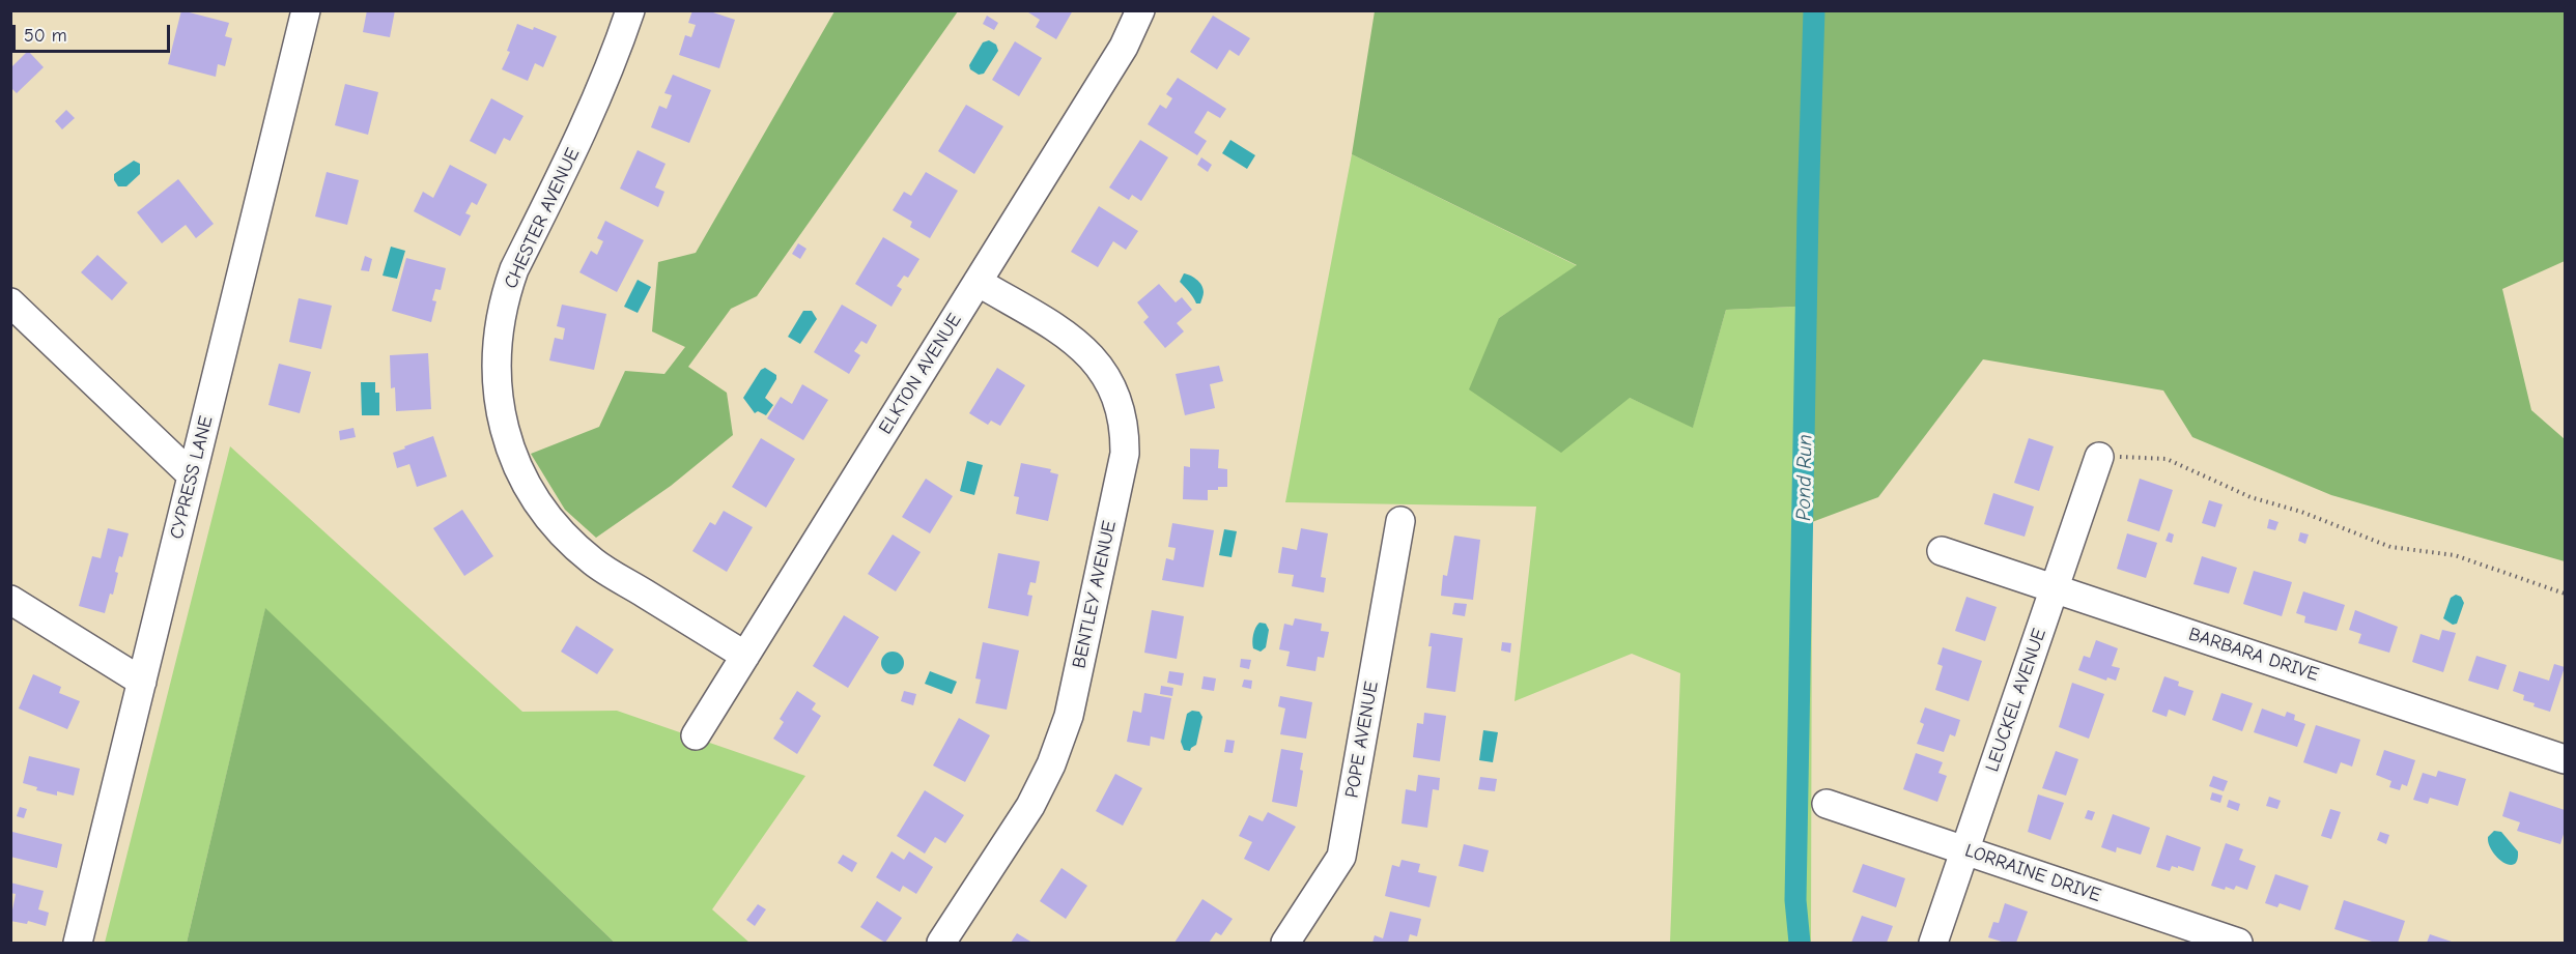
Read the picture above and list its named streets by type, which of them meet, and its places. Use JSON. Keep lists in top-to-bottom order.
{
  "streets": {
    "street": [
      "CHESTER AVENUE",
      "ELKTON AVENUE",
      "CYPRESS LANE",
      "BENTLEY AVENUE",
      "BARBARA DRIVE",
      "LEUCKEL AVENUE",
      "POPE AVENUE",
      "LORRAINE DRIVE"
    ]
  },
  "crossings": [
    ["CHESTER AVENUE", "ELKTON AVENUE"],
    ["ELKTON AVENUE", "BENTLEY AVENUE"],
    ["BARBARA DRIVE", "LEUCKEL AVENUE"],
    ["LEUCKEL AVENUE", "LORRAINE DRIVE"]
  ],
  "water": ["Pond Run"],
  "scale_bar": "50 m"
}
